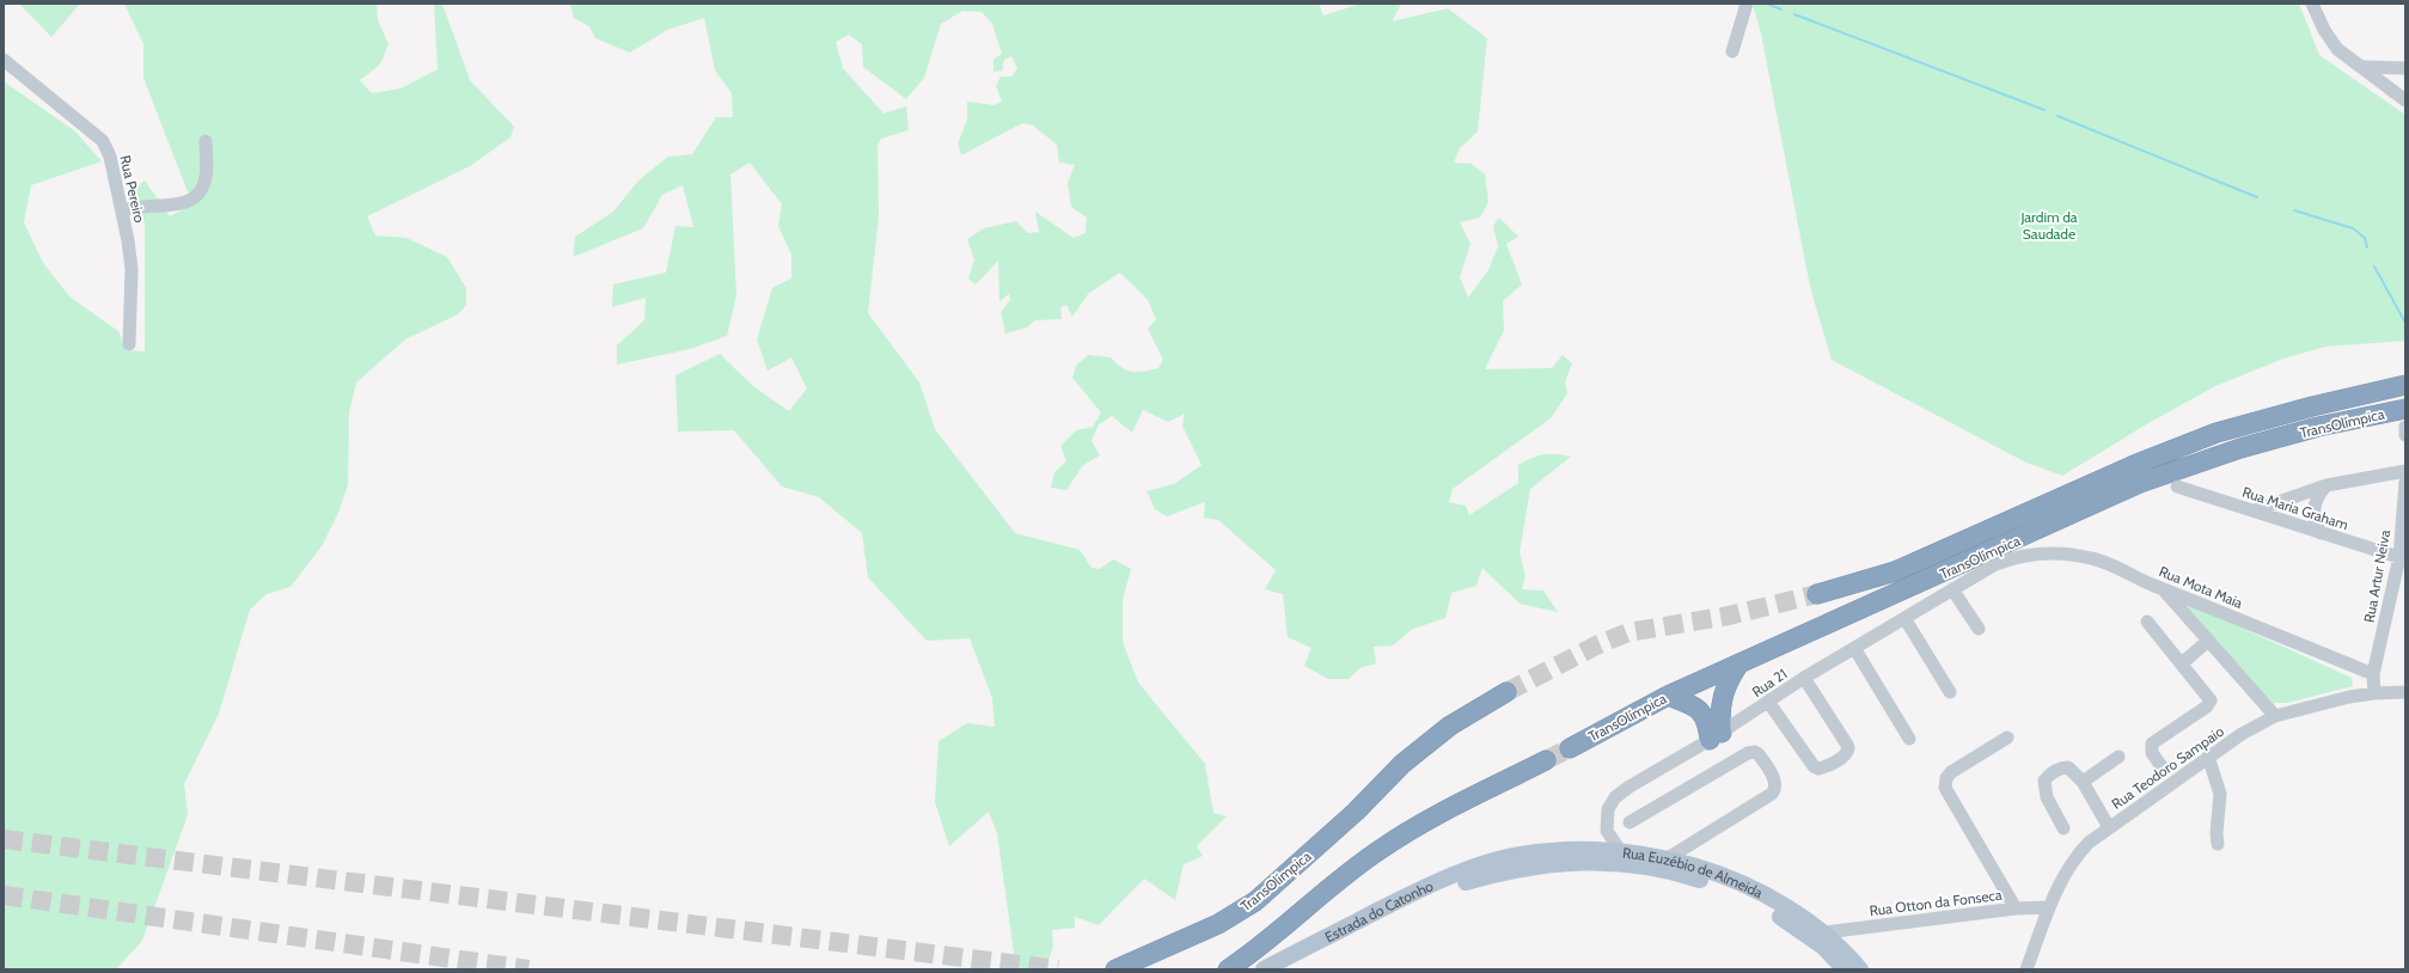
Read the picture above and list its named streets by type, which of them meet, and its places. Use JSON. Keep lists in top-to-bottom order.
{
  "streets": {
    "highway": ["TransOlímpica"],
    "main road": ["Rua Euzébio de Almeida", "Estrada do Catonho"],
    "street": [
      "Rua Pereiro",
      "Rua Maria Graham",
      "Rua Artur Neiva",
      "Rua Mota Maia",
      "Rua 21",
      "Rua Teodoro Sampaio",
      "Rua Otton da Fonseca"
    ]
  },
  "crossings": [
    ["Rua Maria Graham", "Rua Artur Neiva"],
    ["Rua Artur Neiva", "Rua Mota Maia"],
    ["Rua Mota Maia", "Rua 21"],
    ["Rua 21", "Rua Euzébio de Almeida"],
    ["Rua Teodoro Sampaio", "Rua Otton da Fonseca"],
    ["Rua Euzébio de Almeida", "Rua Otton da Fonseca"],
    ["Rua Euzébio de Almeida", "Estrada do Catonho"]
  ],
  "parks": ["Jardim da Saudade"]
}
